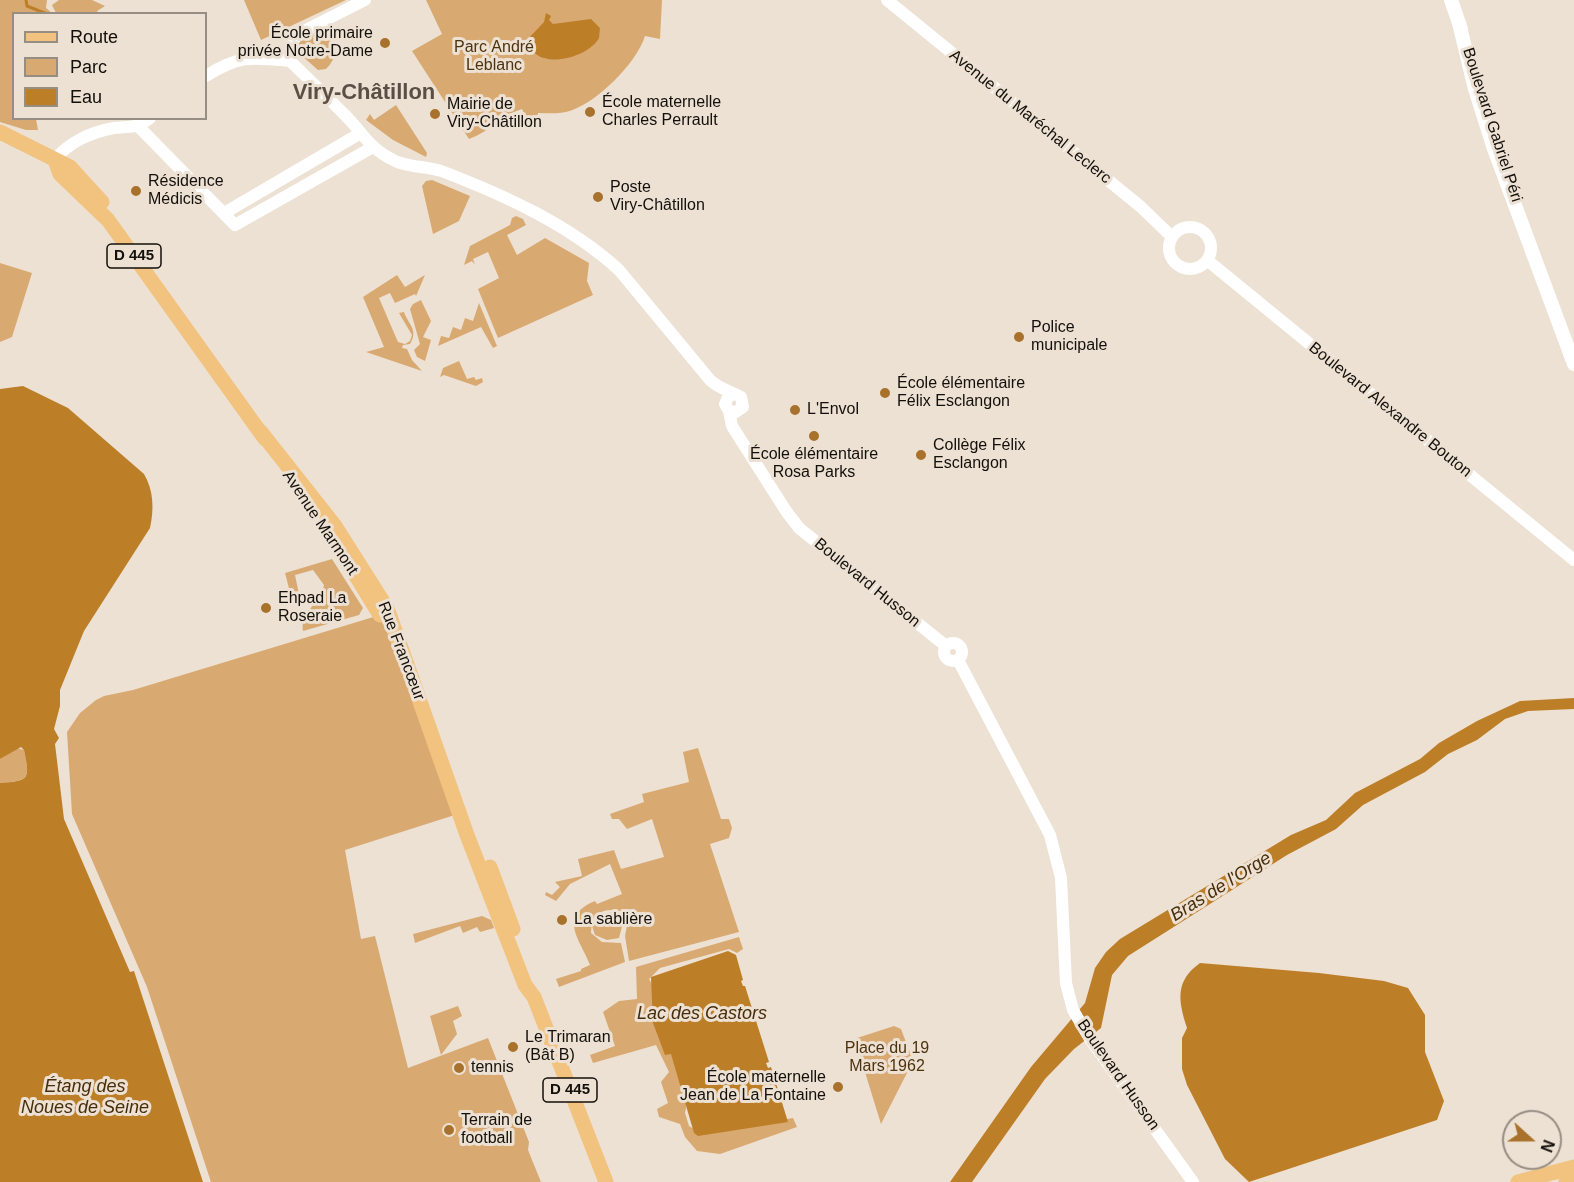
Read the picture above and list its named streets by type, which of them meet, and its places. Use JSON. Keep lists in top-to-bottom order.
{
  "streets": {
    "main road": [
      "Boulevard Gabriel Péri",
      "D 445",
      "Avenue Marmont",
      "Rue Francœur"
    ],
    "street": ["Avenue du Maréchal Leclerc", "Boulevard Alexandre Bouton", "Boulevard Husson"]
  },
  "crossings": [
    ["Avenue du Maréchal Leclerc", "Boulevard Alexandre Bouton"],
    ["D 445", "Avenue Marmont"],
    ["Avenue Marmont", "Rue Francœur"]
  ],
  "districts": ["Viry-Châtillon"],
  "water": ["Bras de l'Orge", "Lac des Castors", "Étang des Noues de Seine"],
  "parks": ["Parc André Leblanc", "Place du 19 Mars 1962"],
  "places": [
    "École primaire privée Notre-Dame",
    "École maternelle Charles Perrault",
    "Mairie de Viry-Châtillon",
    "Résidence Médicis",
    "Poste Viry-Châtillon",
    "Police municipale",
    "École élémentaire Félix Esclangon",
    "L'Envol",
    "École élémentaire Rosa Parks",
    "Collège Félix Esclangon",
    "Ehpad La Roseraie",
    "La sablière",
    "Le Trimaran (Bât B)",
    "tennis",
    "École maternelle Jean de La Fontaine",
    "Terrain de football"
  ],
  "legend": ["Route", "Parc", "Eau"],
  "north": "right"
}
